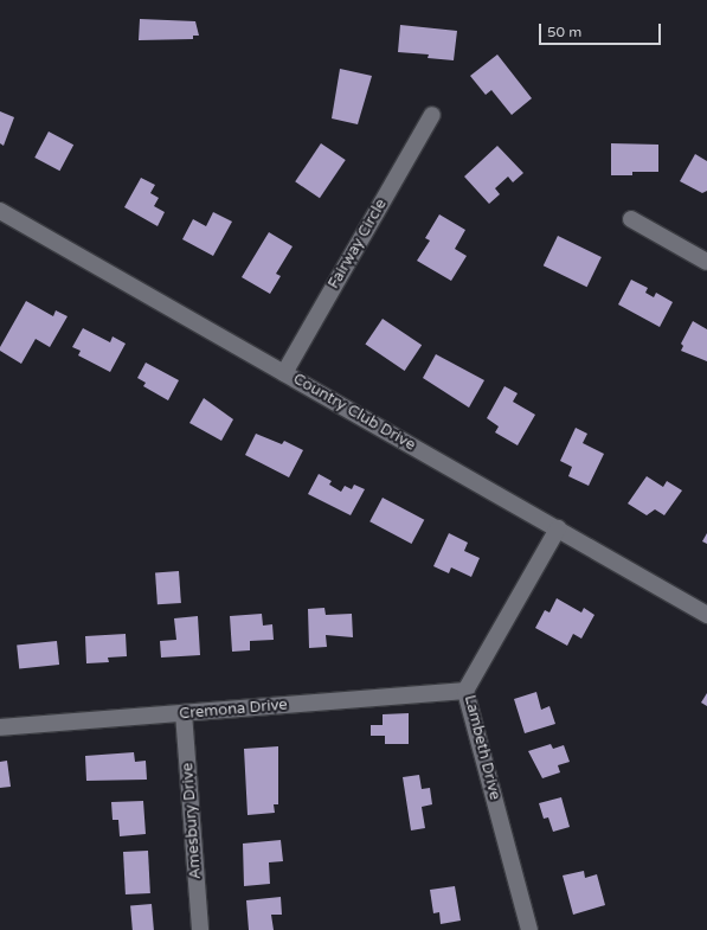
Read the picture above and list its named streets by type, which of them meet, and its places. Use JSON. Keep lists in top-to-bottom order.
{
  "streets": {
    "street": [
      "Fairway Circle",
      "Country Club Drive",
      "Cremona Drive",
      "Lambeth Drive",
      "Amesbury Drive"
    ]
  },
  "crossings": [
    ["Fairway Circle", "Country Club Drive"],
    ["Country Club Drive", "Lambeth Drive"],
    ["Cremona Drive", "Lambeth Drive"],
    ["Cremona Drive", "Amesbury Drive"]
  ],
  "scale_bar": "50 m"
}
